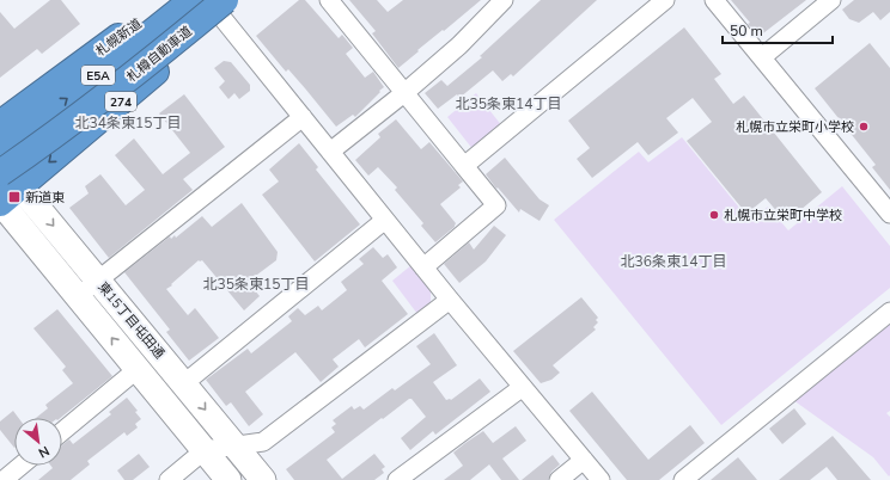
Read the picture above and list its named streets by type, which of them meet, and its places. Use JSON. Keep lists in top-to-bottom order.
{
  "streets": {
    "highway": ["札幌新道", "札樽自動車道", "E5A"],
    "street": ["東15丁目屯田通"]
  },
  "crossings": [
    ["札樽自動車道", "東15丁目屯田通"]
  ],
  "districts": [
    "北35条東14丁目",
    "北34条東15丁目",
    "北36条東14丁目",
    "北35条東15丁目"
  ],
  "places": {
    "other": ["札幌市立栄町小学校", "札幌市立栄町中学校"],
    "transit": ["新道東"]
  },
  "scale_bar": "50 m",
  "north": "bottom right"
}
